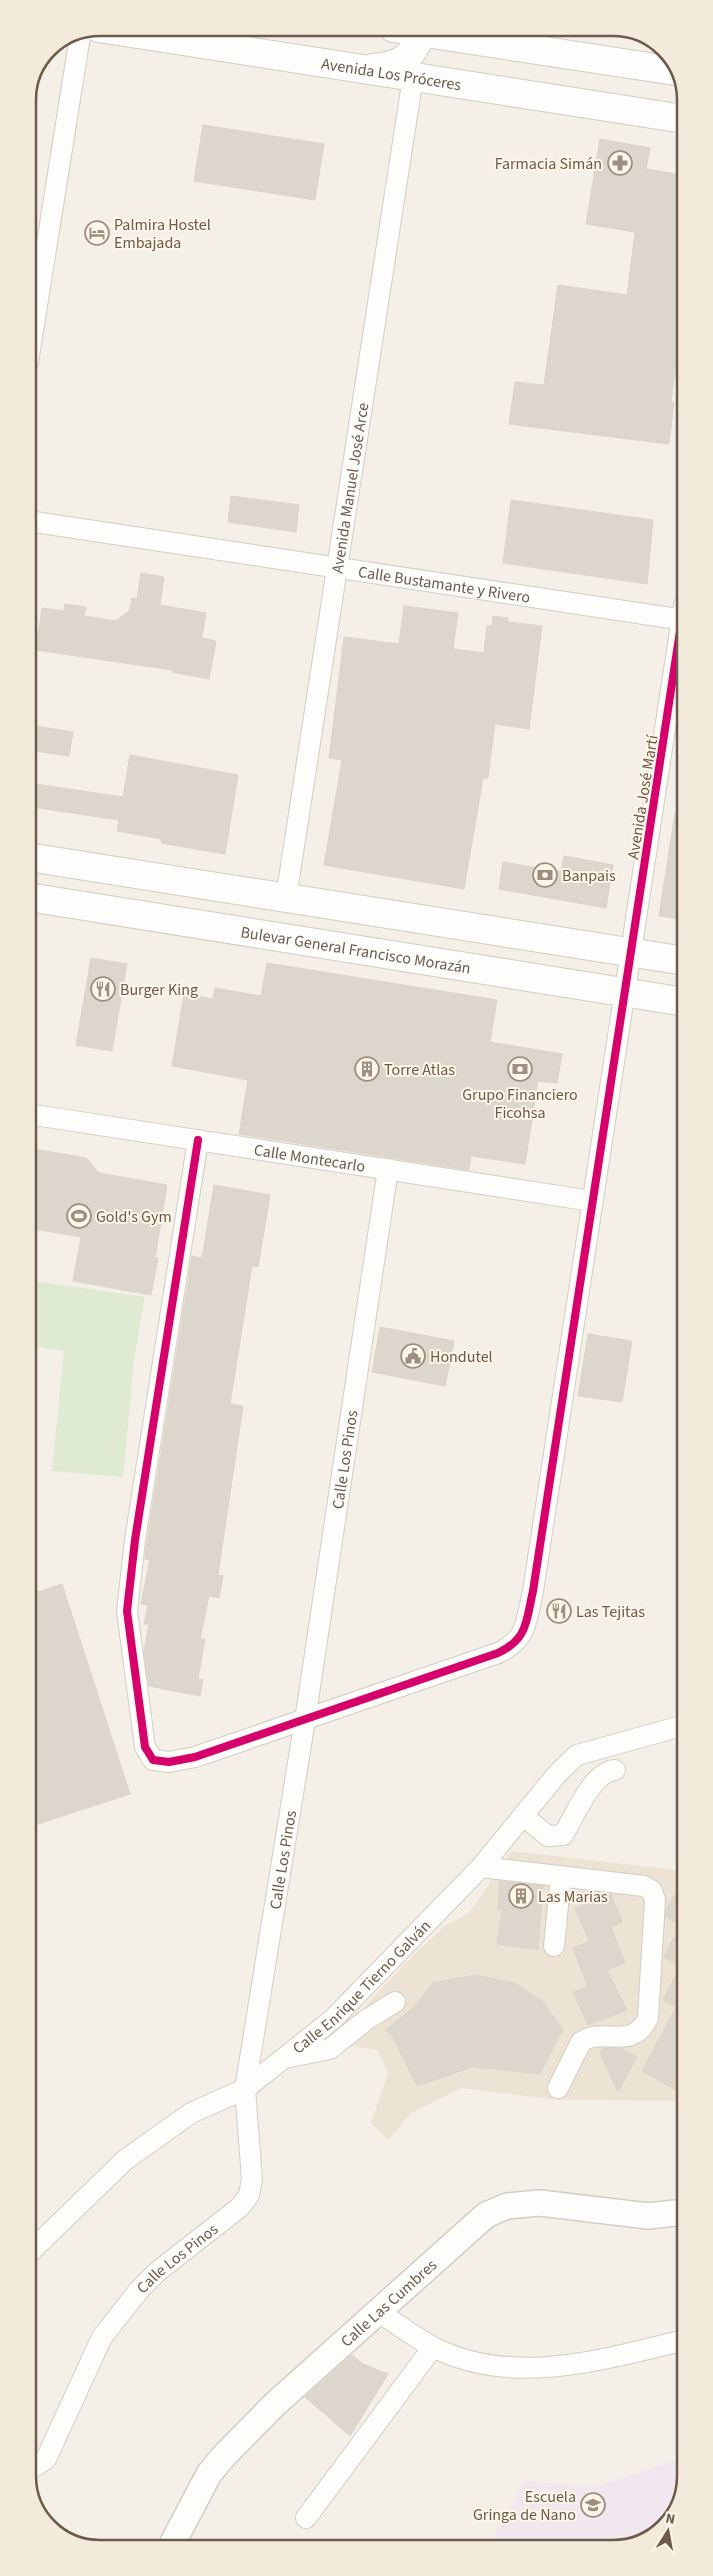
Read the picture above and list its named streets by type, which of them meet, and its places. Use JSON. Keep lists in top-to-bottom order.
{
  "streets": {
    "main road": ["Avenida Los Próceres", "Bulevar General Francisco Morazán"],
    "street": [
      "Avenida Manuel José Arce",
      "Calle Bustamante y Rivero",
      "Avenida José Martí",
      "Calle Montecarlo",
      "Calle Los Pinos",
      "Calle Enrique Tierno Galván",
      "Calle Las Cumbres"
    ]
  },
  "crossings": [
    ["Avenida Los Próceres", "Avenida Manuel José Arce"],
    ["Avenida Manuel José Arce", "Calle Bustamante y Rivero"],
    ["Avenida José Martí", "Bulevar General Francisco Morazán"],
    ["Avenida José Martí", "Calle Montecarlo"],
    ["Avenida José Martí", "Calle Los Pinos"],
    ["Calle Montecarlo", "Calle Los Pinos"],
    ["Calle Los Pinos", "Calle Enrique Tierno Galván"]
  ],
  "places": {
    "pharmacy": ["Farmacia Simán"],
    "hotel": ["Palmira Hostel Embajada"],
    "bank": ["Banpais", "Grupo Financiero Ficohsa"],
    "restaurant": ["Burger King", "Las Tejitas"],
    "building": ["Torre Atlas", "Las Marias"],
    "sports": ["Gold's Gym"],
    "public building": ["Hondutel"],
    "school or university": ["Escuela Gringa de Nano"]
  },
  "north": "top"
}
